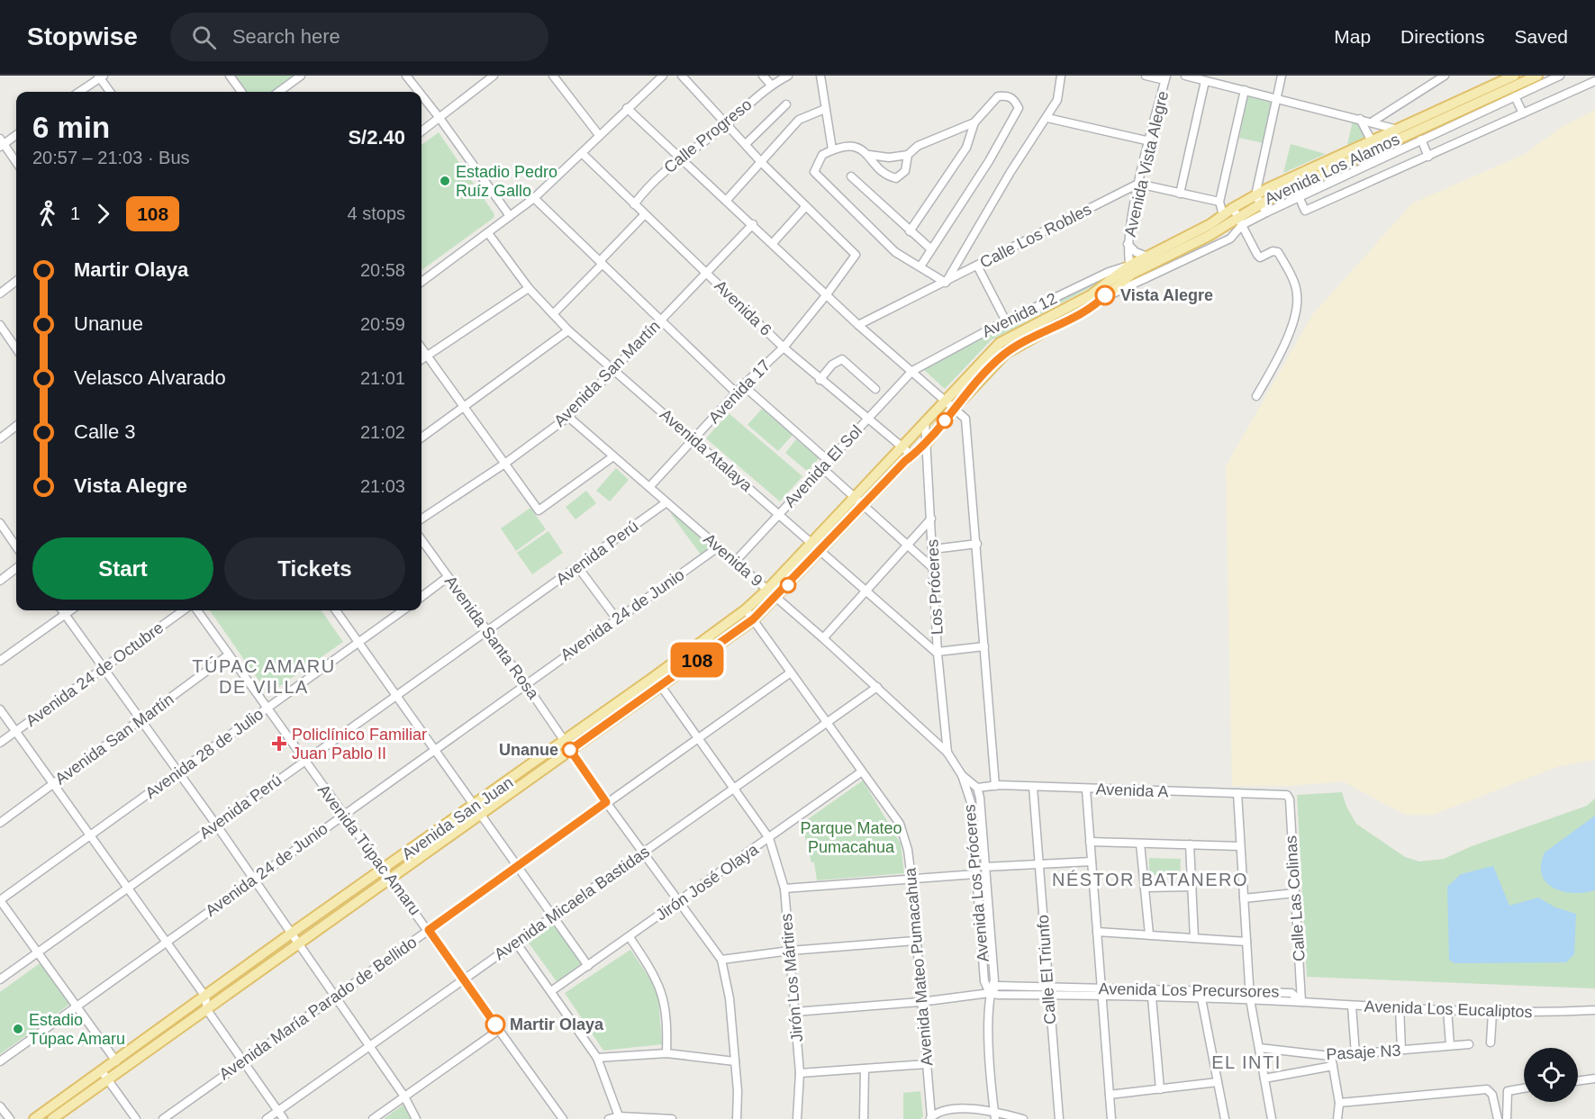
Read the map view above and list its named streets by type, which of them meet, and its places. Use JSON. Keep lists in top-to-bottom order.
{
  "streets": {
    "main road": ["Avenida Los Alamos", "Avenida San Juan"],
    "street": [
      "Calle Progreso",
      "Avenida Vista Alegre",
      "Calle Los Robles",
      "Avenida 6",
      "Avenida 12",
      "Avenida San Martín",
      "Avenida 17",
      "Avenida Atalaya",
      "Avenida El Sol",
      "Avenida Perú",
      "Avenida 9",
      "Los Próceres",
      "Avenida 24 de Junio",
      "Avenida Santa Rosa",
      "Avenida 24 de Octubre",
      "Avenida 28 de Julio",
      "Avenida A",
      "Avenida Túpac Amaru",
      "Jirón José Olaya",
      "Avenida Los Próceres",
      "Calle Las Colinas",
      "Avenida Micaela Bastidas",
      "Avenida Mateo Pumacahua",
      "Calle El Triunfo",
      "Jirón Los Mártires",
      "Avenida Los Precursores",
      "Avenida María Parado de Bellido",
      "Avenida Los Eucaliptos",
      "Pasaje N3"
    ]
  },
  "crossings": [
    ["Calle Progreso", "Avenida 6"],
    ["Avenida Vista Alegre", "Avenida Los Alamos"],
    ["Avenida Vista Alegre", "Calle Los Robles"],
    ["Avenida Vista Alegre", "Avenida 12"],
    ["Avenida Vista Alegre", "Avenida San Juan"],
    ["Avenida Los Alamos", "Avenida 12"],
    ["Avenida Los Alamos", "Avenida San Juan"],
    ["Avenida 6", "Avenida San Martín"],
    ["Avenida 6", "Avenida 17"],
    ["Avenida 6", "Avenida El Sol"],
    ["Avenida 6", "Avenida San Juan"],
    ["Avenida 12", "Avenida El Sol"],
    ["Avenida 12", "Avenida San Juan"],
    ["Avenida San Martín", "Avenida Atalaya"],
    ["Avenida San Martín", "Avenida 9"],
    ["Avenida San Martín", "Avenida Túpac Amaru"],
    ["Avenida 17", "Avenida Atalaya"],
    ["Avenida 17", "Avenida 9"],
    ["Avenida Atalaya", "Avenida El Sol"],
    ["Avenida Atalaya", "Los Próceres"],
    ["Avenida Atalaya", "Avenida San Juan"],
    ["Avenida El Sol", "Avenida 9"],
    ["Avenida Perú", "Avenida 9"],
    ["Avenida Perú", "Avenida Santa Rosa"],
    ["Avenida Perú", "Avenida Túpac Amaru"],
    ["Avenida 9", "Los Próceres"],
    ["Avenida 9", "Avenida 24 de Junio"],
    ["Avenida 9", "Avenida San Juan"],
    ["Avenida 9", "Avenida Los Próceres"],
    ["Avenida 9", "Avenida Micaela Bastidas"],
    ["Los Próceres", "Avenida San Juan"],
    ["Avenida 24 de Junio", "Avenida Santa Rosa"],
    ["Avenida 24 de Junio", "Avenida Túpac Amaru"],
    ["Avenida Santa Rosa", "Avenida San Juan"],
    ["Avenida Santa Rosa", "Jirón José Olaya"],
    ["Avenida Santa Rosa", "Avenida Micaela Bastidas"],
    ["Avenida Santa Rosa", "Avenida María Parado de Bellido"],
    ["Avenida 28 de Julio", "Avenida Túpac Amaru"],
    ["Avenida A", "Avenida Los Próceres"],
    ["Avenida A", "Calle Las Colinas"],
    ["Avenida A", "Calle El Triunfo"],
    ["Avenida San Juan", "Avenida Túpac Amaru"],
    ["Avenida San Juan", "Avenida Mateo Pumacahua"],
    ["Avenida San Juan", "Jirón Los Mártires"],
    ["Avenida Túpac Amaru", "Avenida Micaela Bastidas"],
    ["Avenida Túpac Amaru", "Avenida María Parado de Bellido"],
    ["Jirón José Olaya", "Avenida Mateo Pumacahua"],
    ["Jirón José Olaya", "Jirón Los Mártires"],
    ["Avenida Los Próceres", "Avenida Los Precursores"],
    ["Calle Las Colinas", "Avenida Los Precursores"],
    ["Calle Las Colinas", "Avenida Los Eucaliptos"],
    ["Avenida Micaela Bastidas", "Avenida Mateo Pumacahua"],
    ["Avenida Micaela Bastidas", "Jirón Los Mártires"],
    ["Avenida Mateo Pumacahua", "Avenida Los Precursores"],
    ["Avenida Mateo Pumacahua", "Avenida María Parado de Bellido"],
    ["Calle El Triunfo", "Avenida Los Precursores"],
    ["Jirón Los Mártires", "Avenida Los Precursores"],
    ["Jirón Los Mártires", "Avenida María Parado de Bellido"],
    ["Avenida Los Precursores", "Avenida Los Eucaliptos"]
  ],
  "districts": ["TÚPAC AMARU DE VILLA", "NÉSTOR BATANERO", "EL INTI"],
  "parks": ["Parque Mateo Pumacahua"],
  "places": {
    "other": [
      "Estadio Pedro Ruíz Gallo",
      "Vista Alegre",
      "Unanue",
      "Martir Olaya",
      "Estadio Túpac Amaru"
    ],
    "health": ["Policlínico Familiar Juan Pablo II"]
  },
  "lines": ["bus line 108"],
  "page": {
    "header": "Stopwise",
    "search": "Search here",
    "nav": ["Map", "Directions", "Saved"],
    "on_map": "108",
    "heading": ["6 min", "20:57 – 21:03 · Bus", "S/2.40"],
    "legs": ["1", "108", "4 stops"],
    "list": [
      {
        "name": "Martir Olaya",
        "value": "20:58"
      },
      {
        "name": "Unanue",
        "value": "20:59"
      },
      {
        "name": "Velasco Alvarado",
        "value": "21:01"
      },
      {
        "name": "Calle 3",
        "value": "21:02"
      },
      {
        "name": "Vista Alegre",
        "value": "21:03"
      }
    ],
    "buttons": ["Start", "Tickets"]
  }
}
